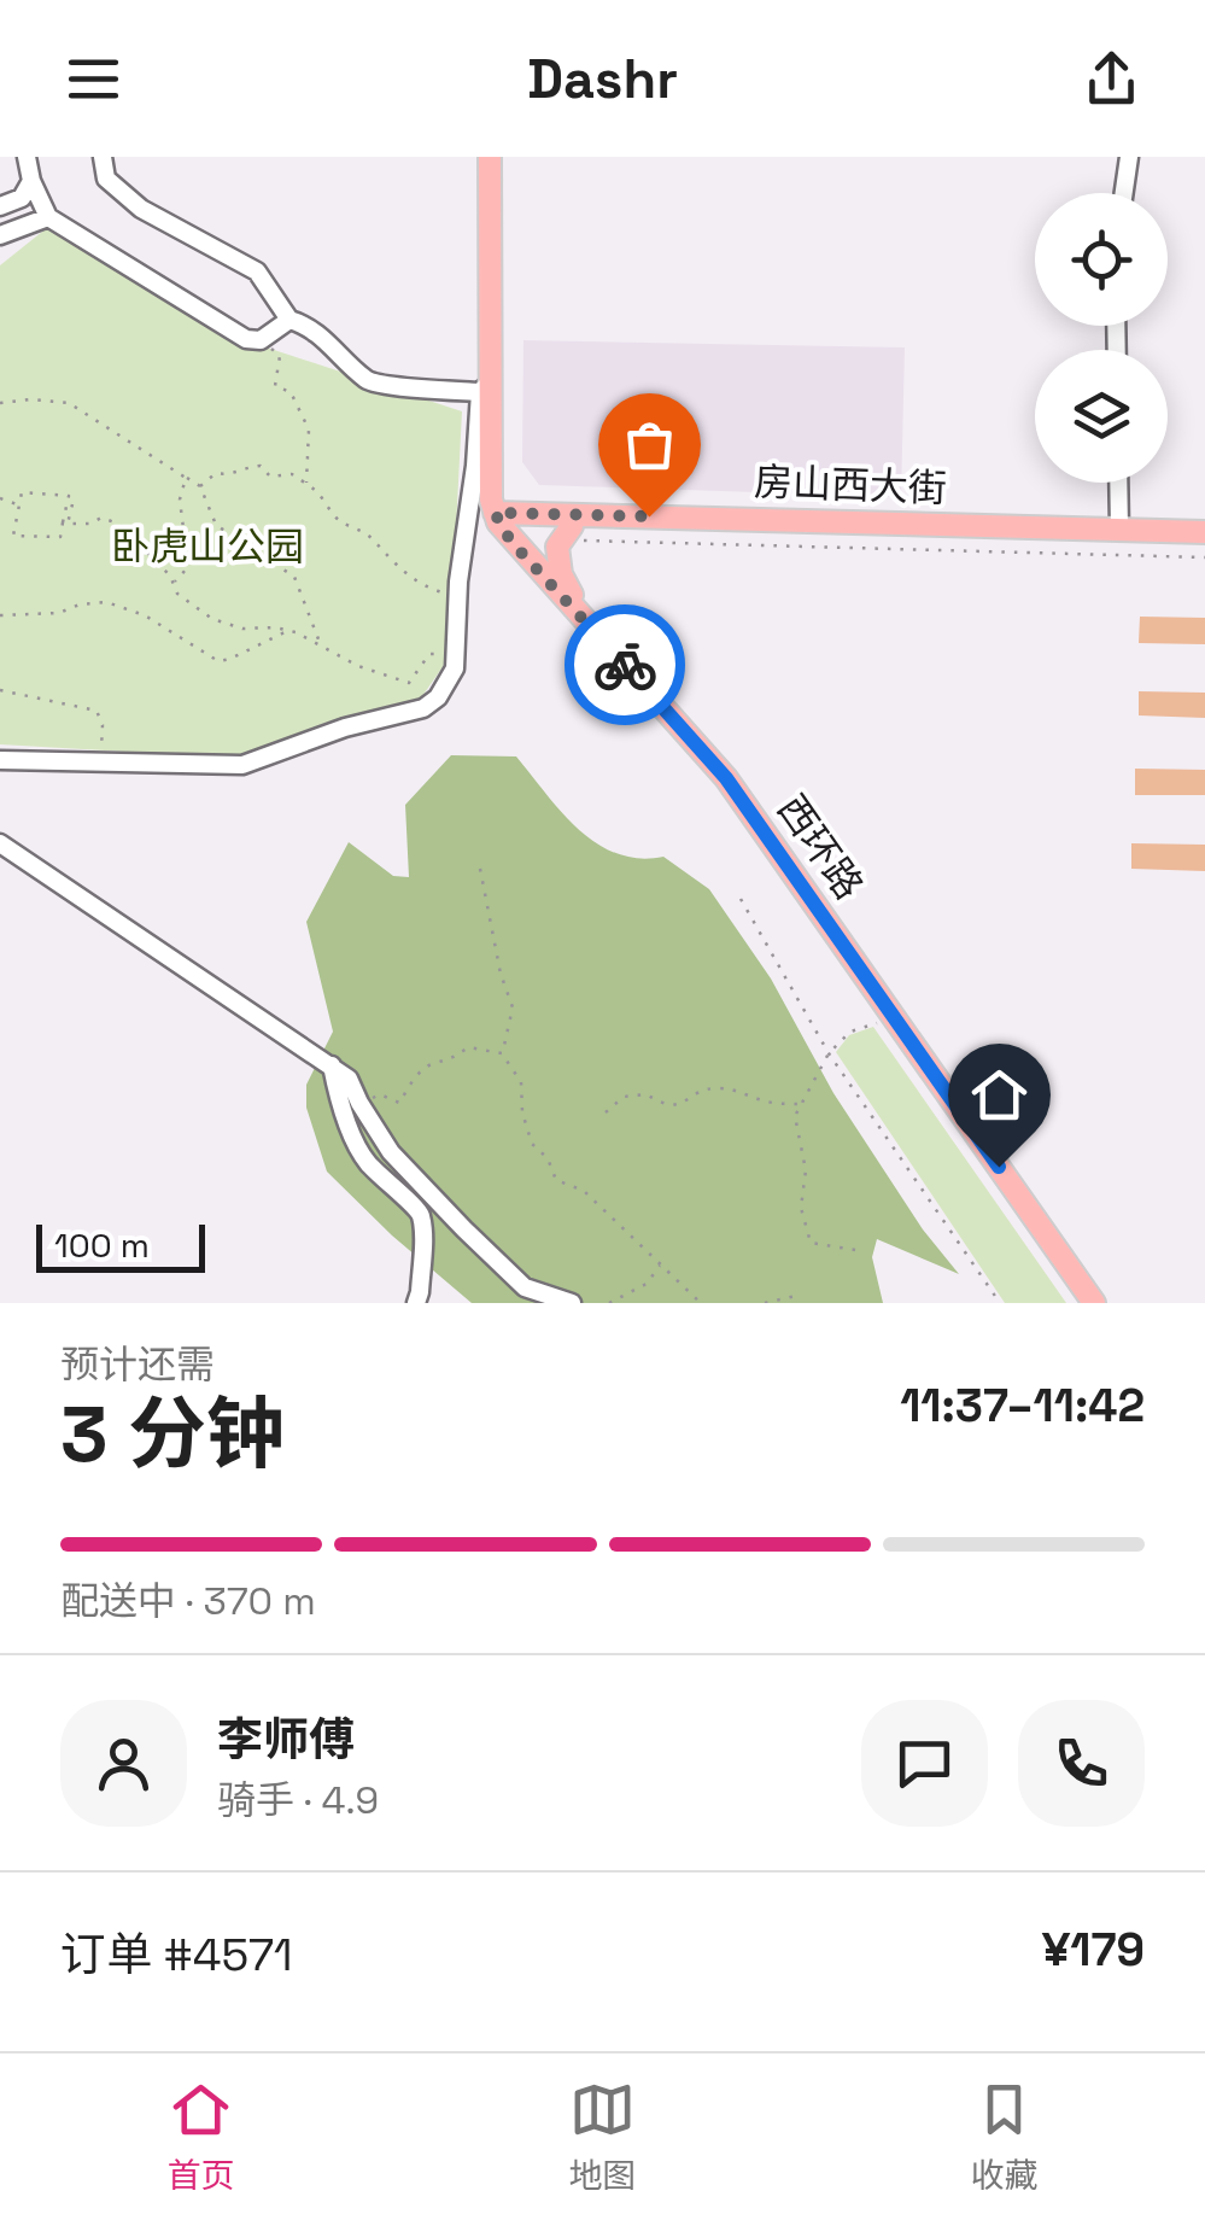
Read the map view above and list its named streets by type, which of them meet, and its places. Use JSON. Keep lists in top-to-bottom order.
{
  "streets": {
    "main road": ["房山西大街", "西环路"]
  },
  "crossings": [
    ["房山西大街", "西环路"]
  ],
  "parks": ["卧虎山公园"],
  "scale_bar": "100 m",
  "page": {
    "header": "Dashr",
    "scale": "100 m",
    "heading": ["3 分钟", "预计还需", "11:37–11:42"],
    "panel": [
      "李师傅",
      "骑手 · 4.9",
      "订单 #4571",
      "¥179"
    ],
    "bar": "配送中 · 370 m",
    "tabs": ["首页", "地图", "收藏"]
  }
}
